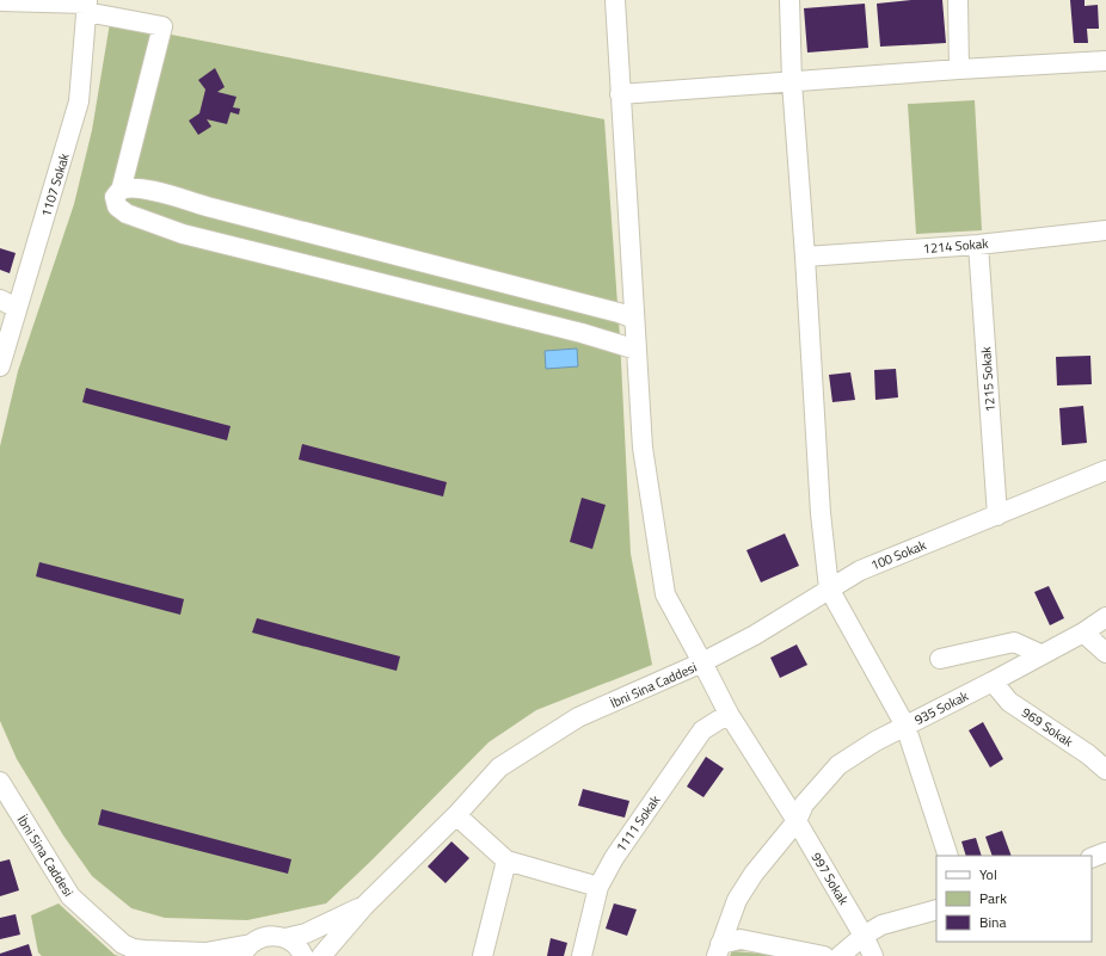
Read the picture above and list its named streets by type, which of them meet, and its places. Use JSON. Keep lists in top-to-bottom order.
{
  "streets": {
    "street": [
      "1107 Sokak",
      "1214 Sokak",
      "1215 Sokak",
      "100 Sokak",
      "İbni Sina Caddesi",
      "935 Sokak",
      "969 Sokak",
      "1111 Sokak",
      "997 Sokak"
    ]
  },
  "crossings": [
    ["1214 Sokak", "1215 Sokak"],
    ["1215 Sokak", "100 Sokak"],
    ["100 Sokak", "İbni Sina Caddesi"],
    ["İbni Sina Caddesi", "935 Sokak"],
    ["İbni Sina Caddesi", "1111 Sokak"],
    ["İbni Sina Caddesi", "997 Sokak"],
    ["935 Sokak", "969 Sokak"],
    ["935 Sokak", "997 Sokak"]
  ],
  "legend": ["Yol", "Park", "Bina"]
}
